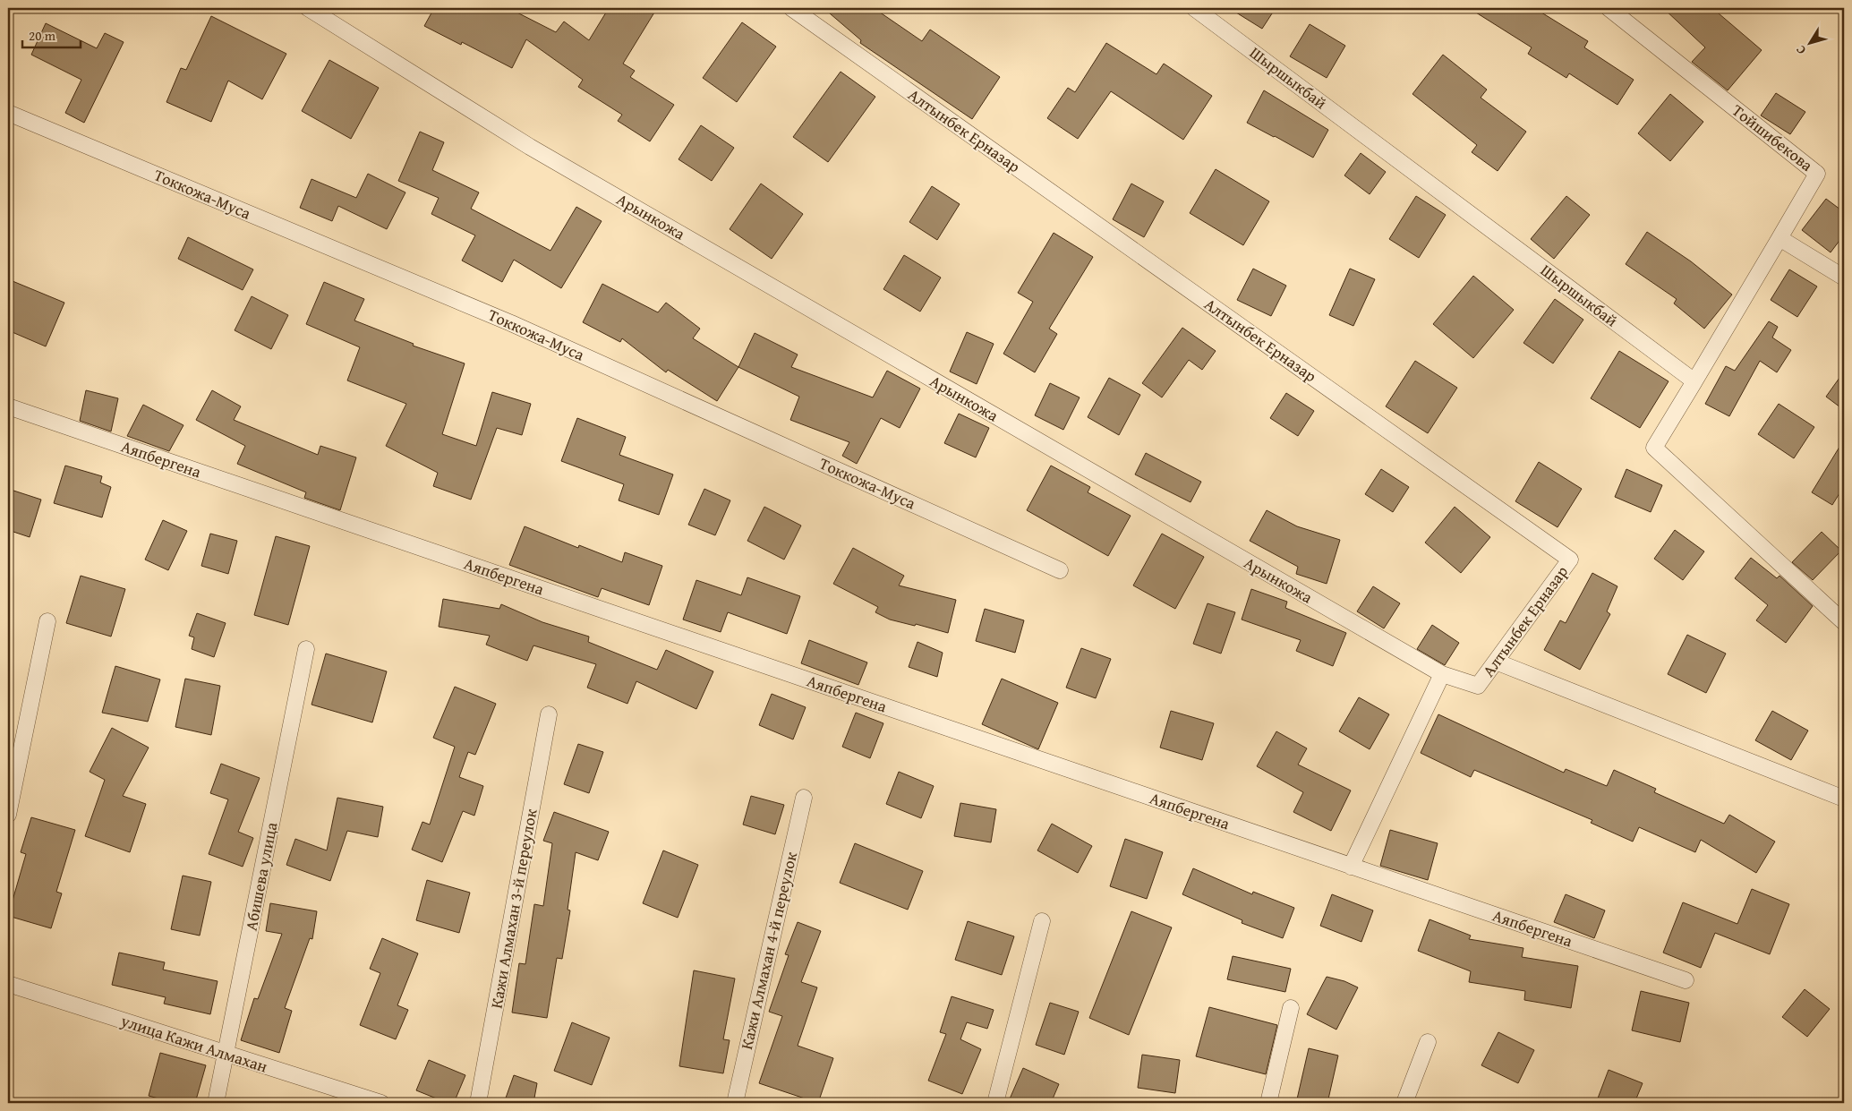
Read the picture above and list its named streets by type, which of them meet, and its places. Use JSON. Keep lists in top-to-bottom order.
{
  "streets": {
    "street": [
      "Шыршыкбай",
      "Алтынбек Ерназар",
      "Тойшибекова",
      "Токкожа-Муса",
      "Арынкожа",
      "Аяпбергена",
      "Абишева улица",
      "Кажи Алмахан 3-й переулок",
      "Кажи Алмахан 4-й переулок",
      "улица Кажи Алмахан"
    ]
  },
  "crossings": [
    ["Алтынбек Ерназар", "Арынкожа"],
    ["Абишева улица", "улица Кажи Алмахан"]
  ],
  "scale_bar": "20 m",
  "north": "bottom left"
}
